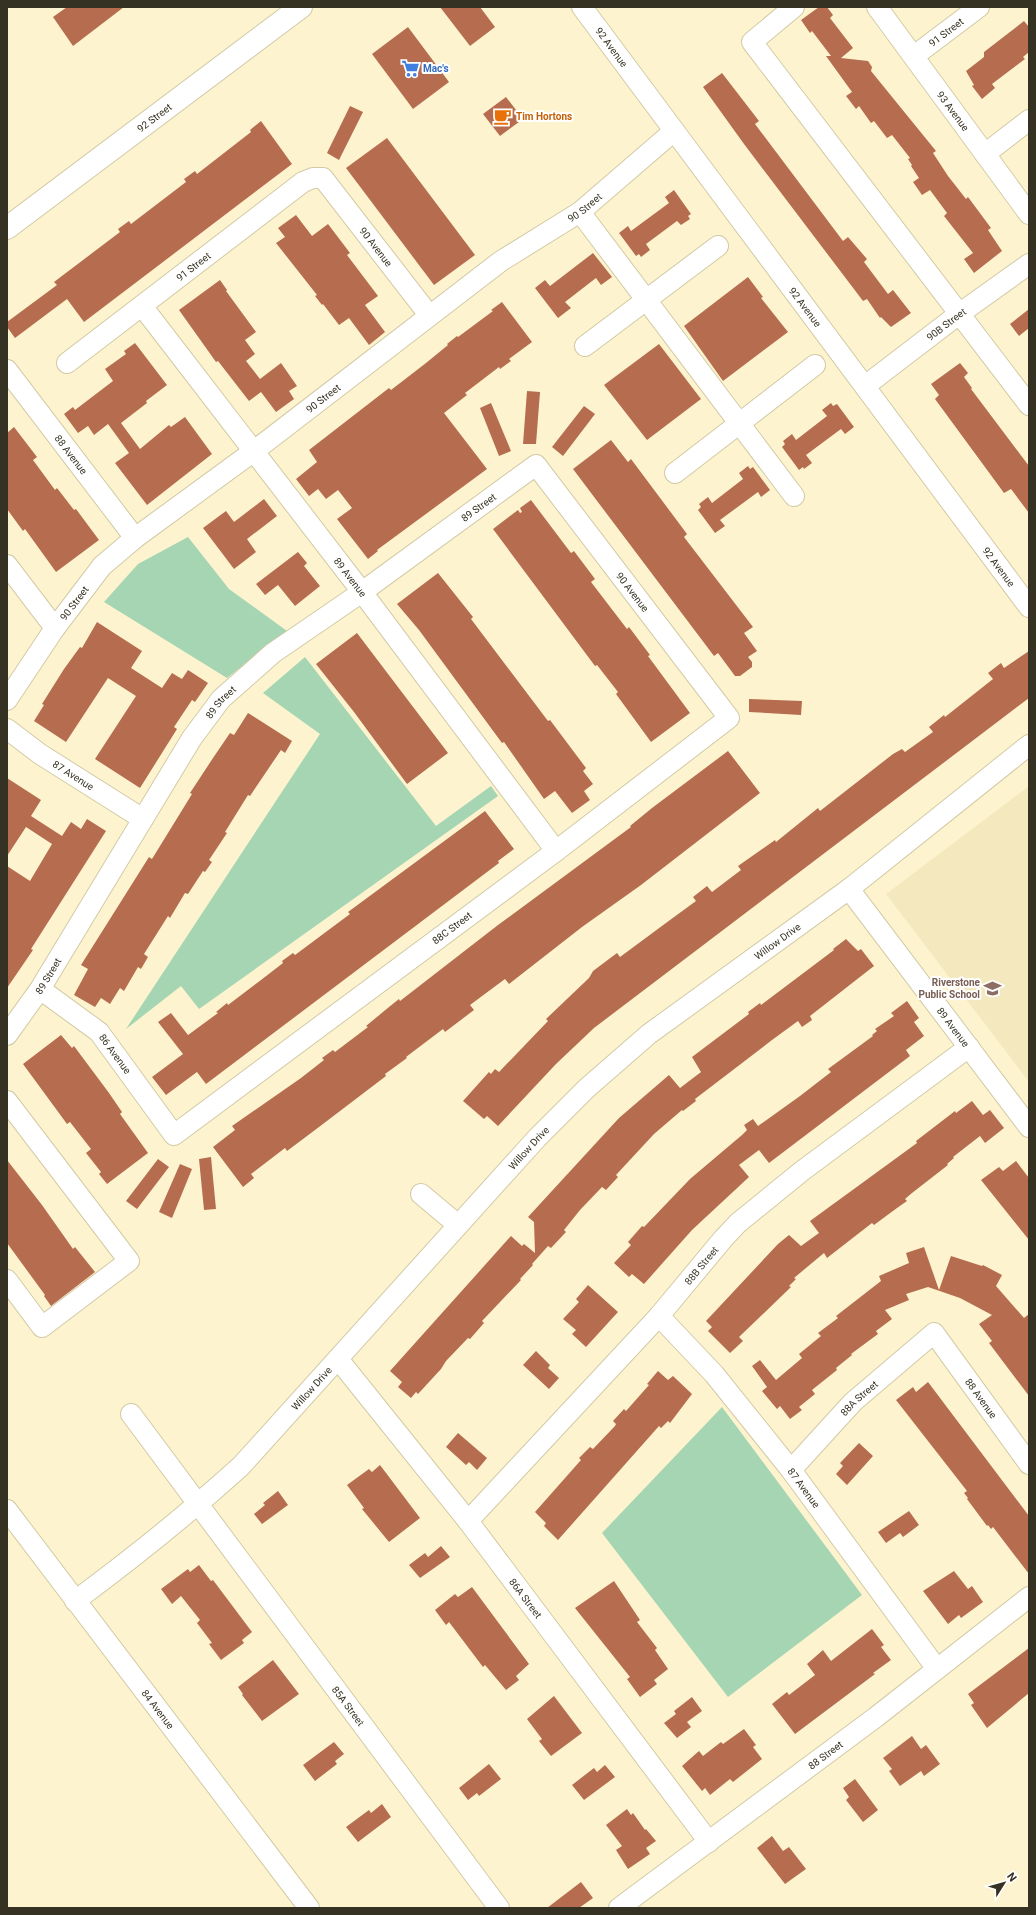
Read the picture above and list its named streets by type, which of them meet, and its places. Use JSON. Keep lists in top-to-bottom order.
{
  "streets": {
    "main road": ["92 Street"],
    "street": [
      "91 Street",
      "92 Avenue",
      "93 Avenue",
      "90 Street",
      "90 Avenue",
      "90B Street",
      "88 Avenue",
      "89 Street",
      "89 Avenue",
      "87 Avenue",
      "88C Street",
      "Willow Drive",
      "86 Avenue",
      "88B Street",
      "88A Street",
      "86A Street",
      "85A Street",
      "84 Avenue",
      "88 Street"
    ]
  },
  "crossings": [
    ["91 Street", "93 Avenue"],
    ["91 Street", "90 Avenue"],
    ["91 Street", "89 Avenue"],
    ["92 Avenue", "90 Street"],
    ["92 Avenue", "90B Street"],
    ["90 Street", "90 Avenue"],
    ["90 Street", "88 Avenue"],
    ["90 Street", "89 Avenue"],
    ["90 Avenue", "89 Street"],
    ["90 Avenue", "88C Street"],
    ["88 Avenue", "88A Street"],
    ["89 Street", "89 Avenue"],
    ["89 Street", "87 Avenue"],
    ["89 Street", "86 Avenue"],
    ["89 Avenue", "88C Street"],
    ["89 Avenue", "Willow Drive"],
    ["89 Avenue", "88B Street"],
    ["87 Avenue", "88B Street"],
    ["87 Avenue", "88A Street"],
    ["87 Avenue", "88 Street"],
    ["88C Street", "86 Avenue"],
    ["Willow Drive", "86A Street"],
    ["Willow Drive", "85A Street"],
    ["Willow Drive", "84 Avenue"],
    ["88B Street", "86A Street"],
    ["86A Street", "88 Street"]
  ],
  "places": {
    "supermarket": ["Mac's"],
    "cafe": ["Tim Hortons"],
    "school or university": ["Riverstone Public School"]
  },
  "north": "top right"
}
